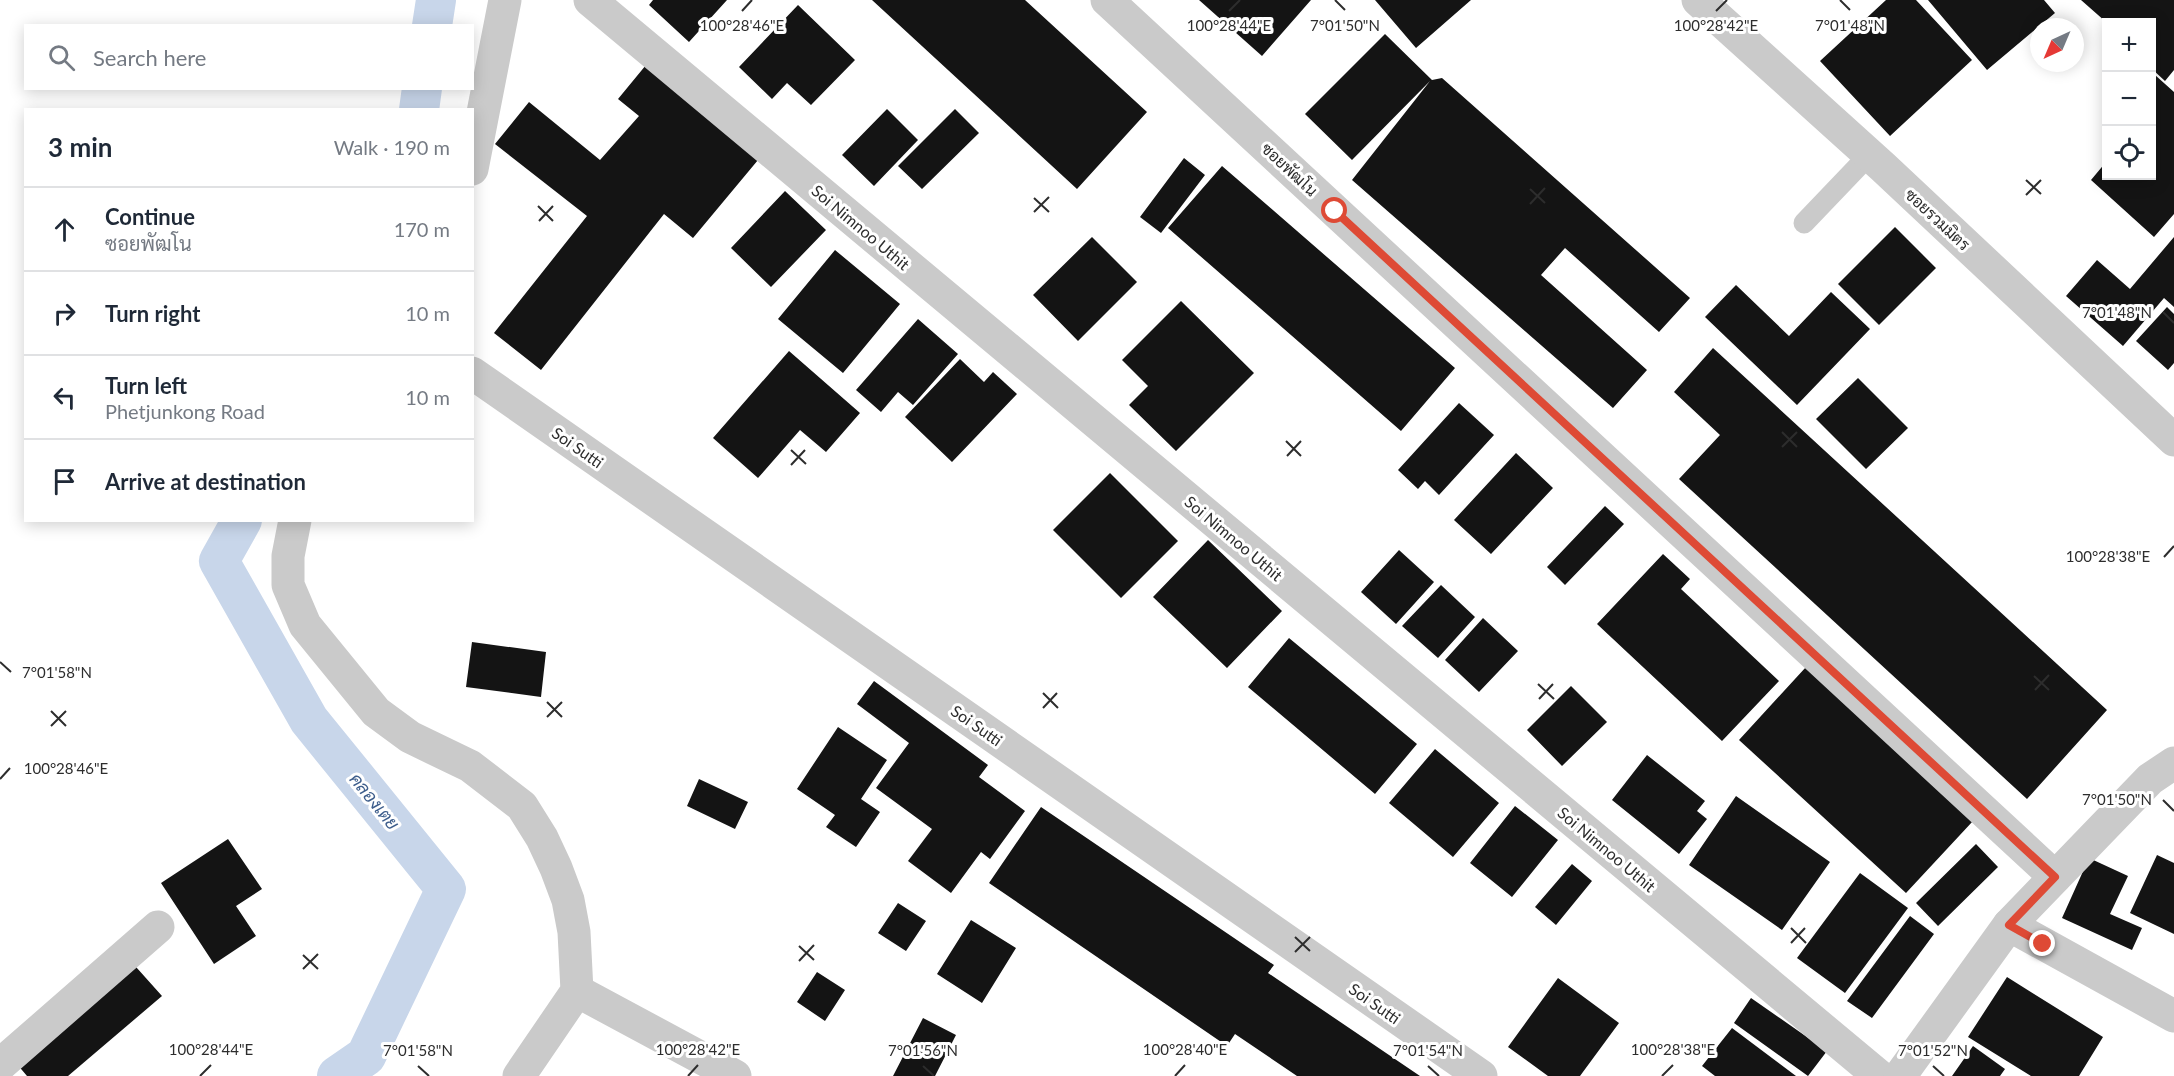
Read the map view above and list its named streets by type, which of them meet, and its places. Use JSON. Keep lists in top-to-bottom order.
{
  "streets": {
    "street": [
      "ซอยพัฒโน",
      "ซอยรวมมิตร",
      "Soi Nimnoo Uthit",
      "Soi Sutti"
    ]
  },
  "water": ["คลองเตย"],
  "north": "bottom left",
  "page": {
    "map_buttons": ["+", "−"],
    "search": "Search here",
    "heading": ["3 min", "Walk · 190 m"],
    "list": [
      ["Continue", "ซอยพัฒโน", "170 m"],
      ["Turn right", "10 m"],
      ["Turn left", "Phetjunkong Road", "10 m"],
      "Arrive at destination"
    ]
  },
  "coordinates": [
    "7°01'50\"N",
    "7°01'48\"N",
    "100°28'46\"E",
    "100°28'44\"E",
    "100°28'42\"E",
    "100°28'38\"E",
    "7°01'58\"N",
    "100°28'40\"E",
    "7°01'56\"N",
    "7°01'54\"N",
    "7°01'52\"N"
  ]
}
